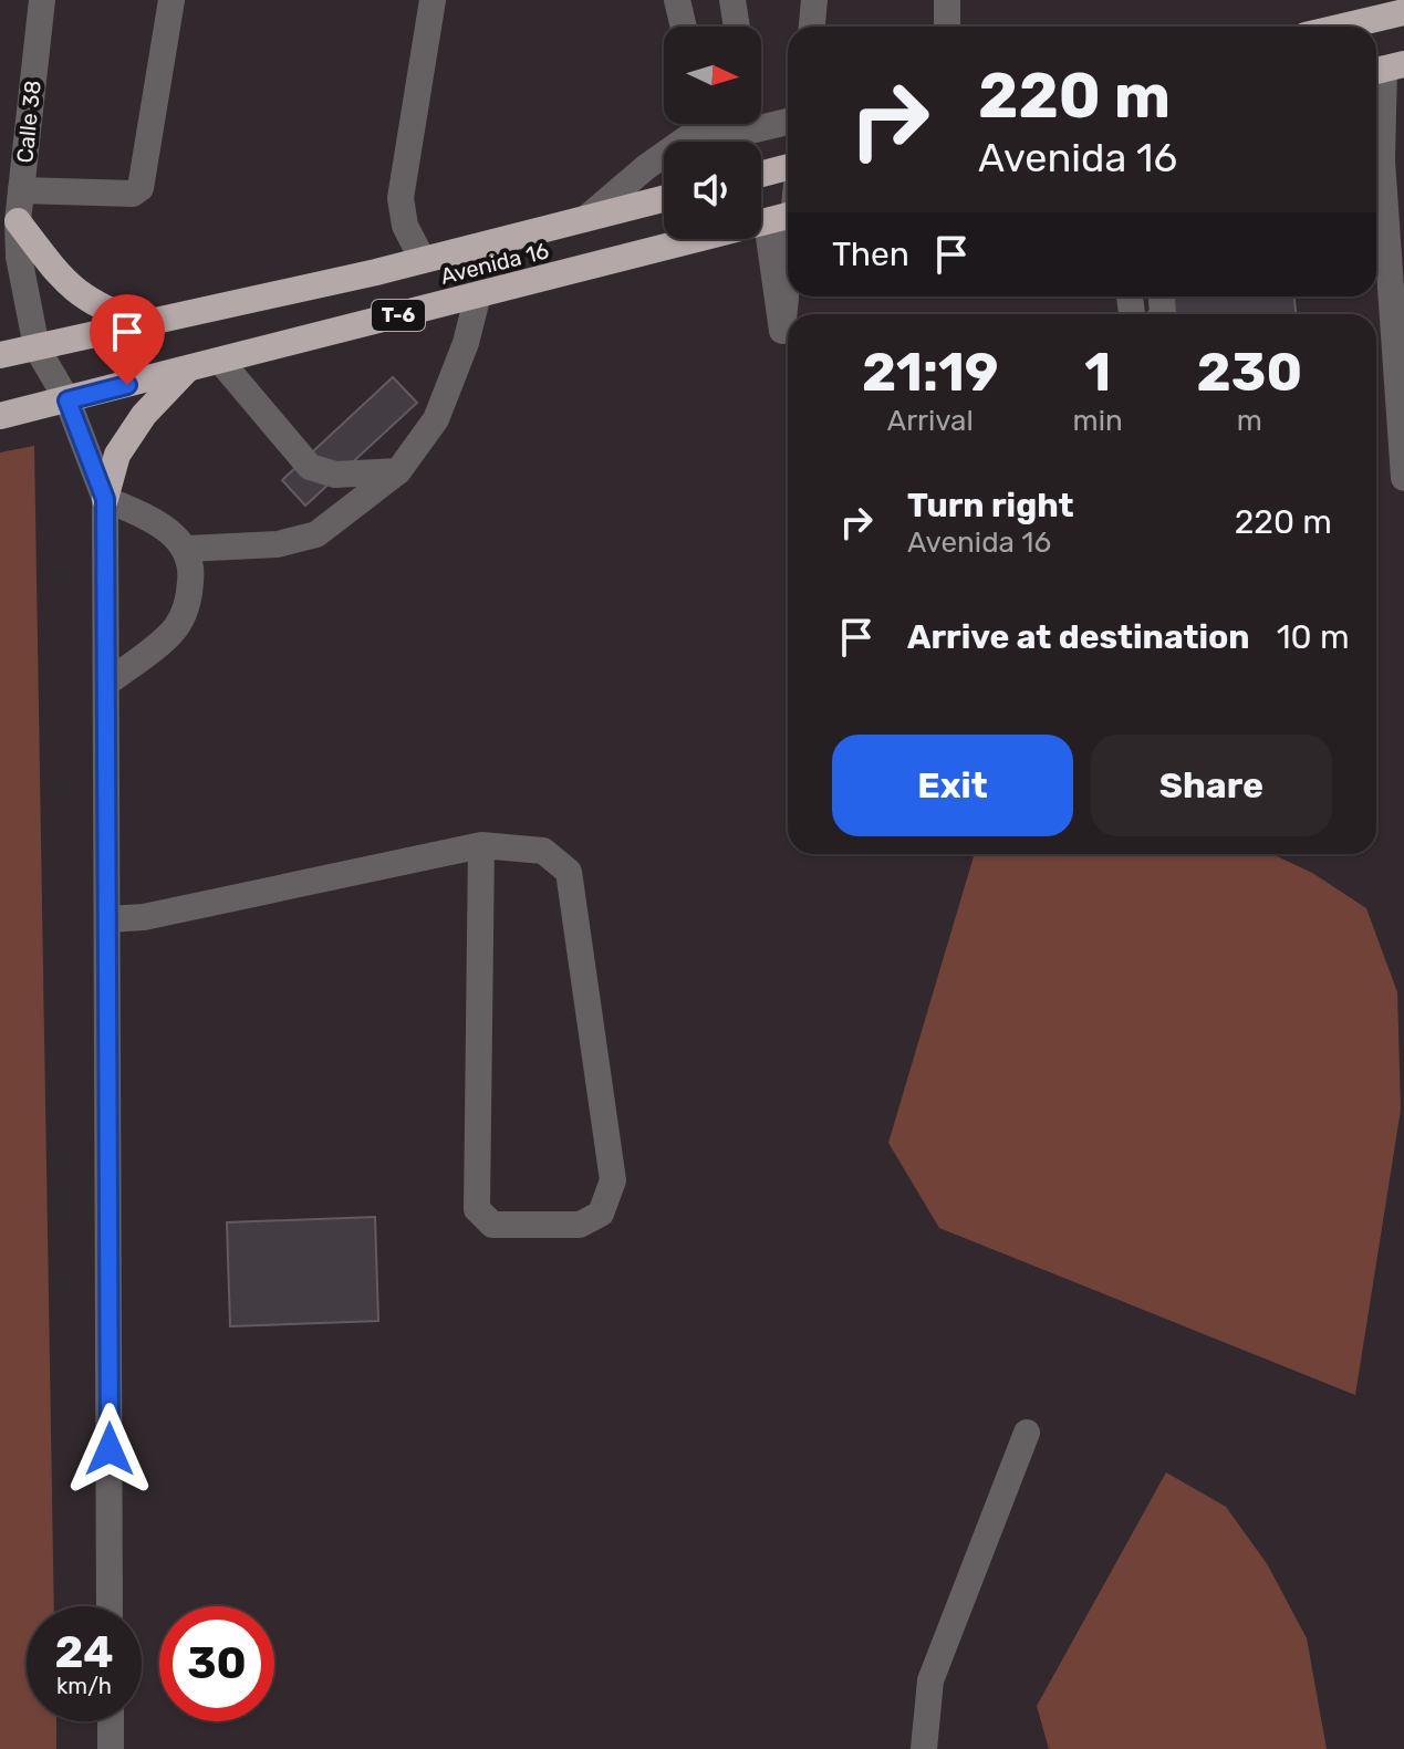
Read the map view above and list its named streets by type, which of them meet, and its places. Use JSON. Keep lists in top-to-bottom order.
{
  "streets": {
    "highway": ["Avenida 16", "T-6"],
    "street": ["Calle 38"]
  },
  "crossings": [
    ["Calle 38", "Avenida 16"]
  ],
  "north": "right",
  "page": {
    "turn": ["220 m", "Avenida 16"],
    "then": "Then",
    "eta": [
      "21:19",
      "Arrival",
      "1",
      "min",
      "230",
      "m"
    ],
    "list": [
      {
        "name": "Turn right",
        "note": "Avenida 16",
        "value": "220 m"
      },
      {
        "name": "Arrive at destination",
        "value": "10 m"
      }
    ],
    "buttons": ["Exit", "Share"],
    "speed": "24 km/h",
    "limit": "30"
  }
}
